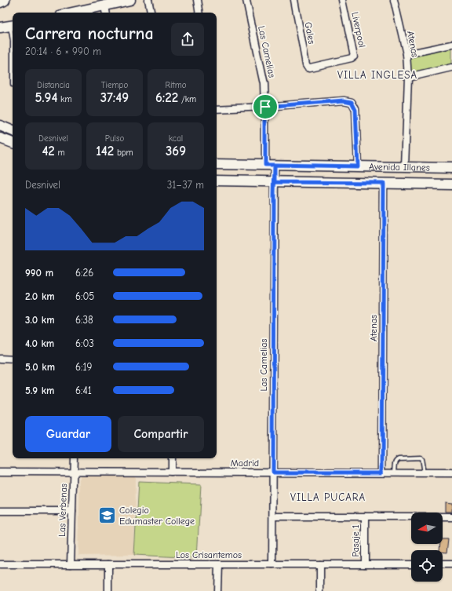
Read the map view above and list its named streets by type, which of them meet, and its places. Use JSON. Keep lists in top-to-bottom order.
{
  "streets": {
    "main road": ["Avenida Illanes"],
    "street": [
      "Liverpool",
      "Gales",
      "Atenas",
      "Las Camelias",
      "Madrid",
      "Las Verbenas",
      "Pasaje 1",
      "Los Crisantemos"
    ]
  },
  "crossings": [
    ["Liverpool", "Gales"],
    ["Atenas", "Avenida Illanes"],
    ["Atenas", "Madrid"],
    ["Las Camelias", "Avenida Illanes"],
    ["Las Camelias", "Madrid"],
    ["Las Camelias", "Los Crisantemos"],
    ["Madrid", "Las Verbenas"],
    ["Las Verbenas", "Los Crisantemos"],
    ["Pasaje 1", "Los Crisantemos"]
  ],
  "districts": ["VILLA INGLESA", "VILLA PUCARA"],
  "places": {
    "school or university": ["Colegio Edumaster College"]
  },
  "north": "left",
  "page": {
    "heading": ["Carrera nocturna", "20:14 · 6 × 990 m"],
    "stats": [
      ["Distancia", "5.94 km"],
      ["Tiempo", "37:49"],
      ["Ritmo", "6:22 /km"],
      ["Desnivel", "42 m"],
      ["Pulso", "142 bpm"],
      ["kcal", "369"]
    ],
    "chart": ["Desnivel", "31–37 m"],
    "list": [
      {
        "name": "990 m",
        "note": "6:26"
      },
      {
        "name": "2.0 km",
        "note": "6:05"
      },
      {
        "name": "3.0 km",
        "note": "6:38"
      },
      {
        "name": "4.0 km",
        "note": "6:03"
      },
      {
        "name": "5.0 km",
        "note": "6:19"
      },
      {
        "name": "5.9 km",
        "note": "6:41"
      }
    ],
    "buttons": ["Guardar", "Compartir"]
  }
}
